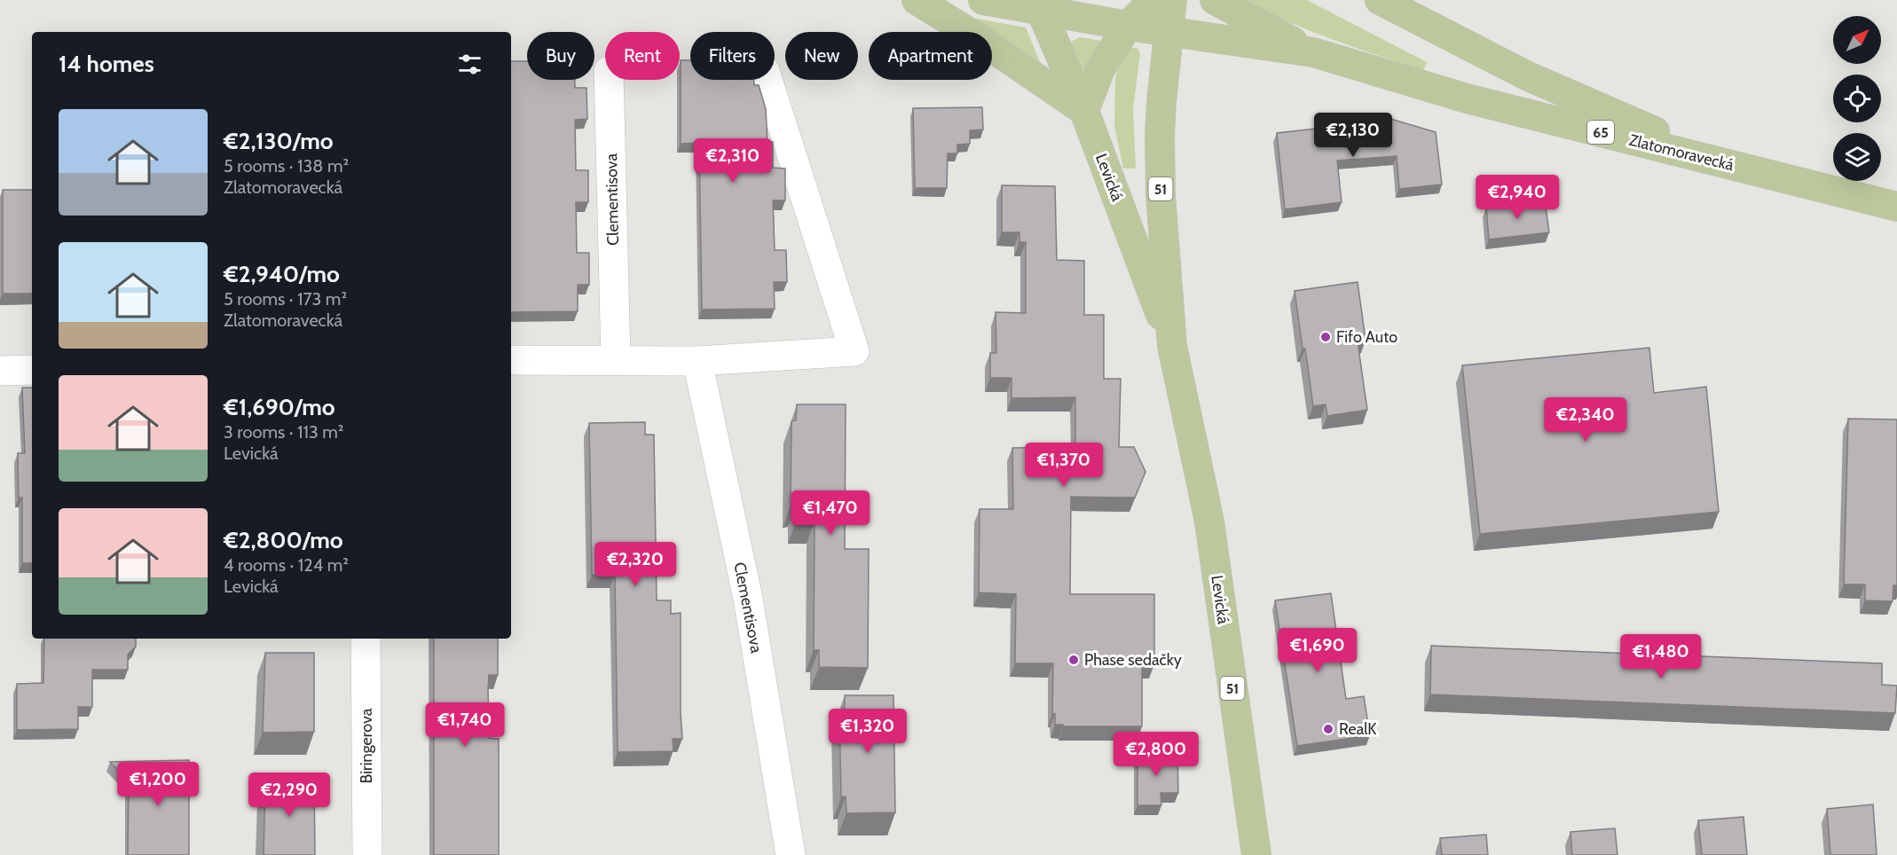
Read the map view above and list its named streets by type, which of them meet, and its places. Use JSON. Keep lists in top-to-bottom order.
{
  "streets": {
    "main road": [
      "65",
      "Zlatomoravecká",
      "Levická",
      "51"
    ],
    "street": ["Clementisova", "Biringerova"]
  },
  "crossings": [
    ["65", "Zlatomoravecká"],
    ["65", "Levická"],
    ["65", "51"],
    ["Levická", "51"]
  ],
  "places": ["Fifo Auto", "Phase sedačky", "RealK"],
  "north": "top right",
  "page": {
    "chip": [
      "Buy",
      "Rent",
      "Filters",
      "New",
      "Apartment"
    ],
    "heading": "14 homes",
    "list": [
      {
        "name": "€2,130/mo",
        "note": "5 rooms · 138 m² · Zlatomoravecká"
      },
      {
        "name": "€2,940/mo",
        "note": "5 rooms · 173 m² · Zlatomoravecká"
      },
      {
        "name": "€1,690/mo",
        "note": "3 rooms · 113 m² · Levická"
      },
      {
        "name": "€2,800/mo",
        "note": "4 rooms · 124 m² · Levická"
      }
    ],
    "price": [
      "€2,130",
      "€2,310",
      "€2,940",
      "€2,340",
      "€1,370",
      "€1,470",
      "€2,320",
      "€1,690",
      "€1,480",
      "€1,740",
      "€1,320",
      "€2,800",
      "€1,200",
      "€2,290"
    ]
  }
}
